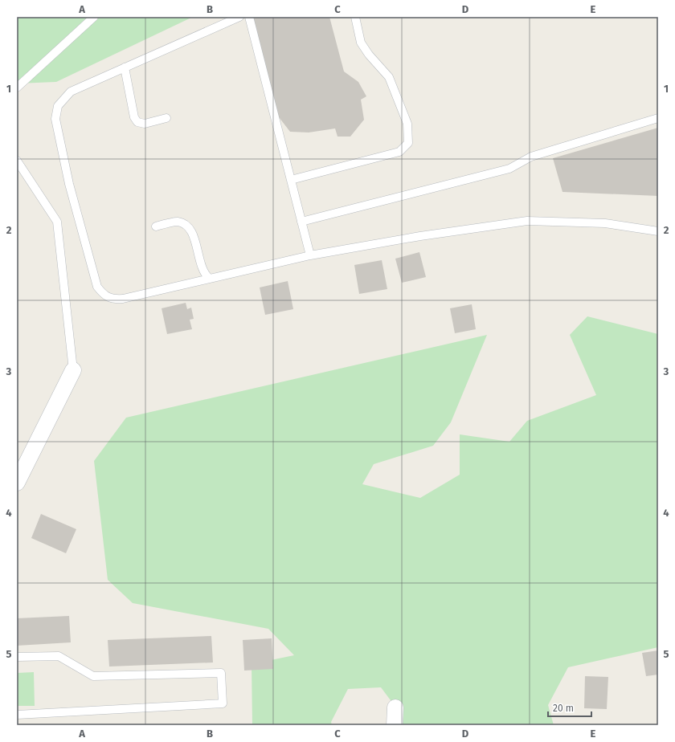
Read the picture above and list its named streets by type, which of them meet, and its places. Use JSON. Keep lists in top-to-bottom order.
{
  "scale_bar": "20 m",
  "grid": {
    "columns": [
      "A",
      "B",
      "C",
      "D",
      "E"
    ],
    "rows": [
      "1",
      "2",
      "3",
      "4",
      "5"
    ]
  }
}
